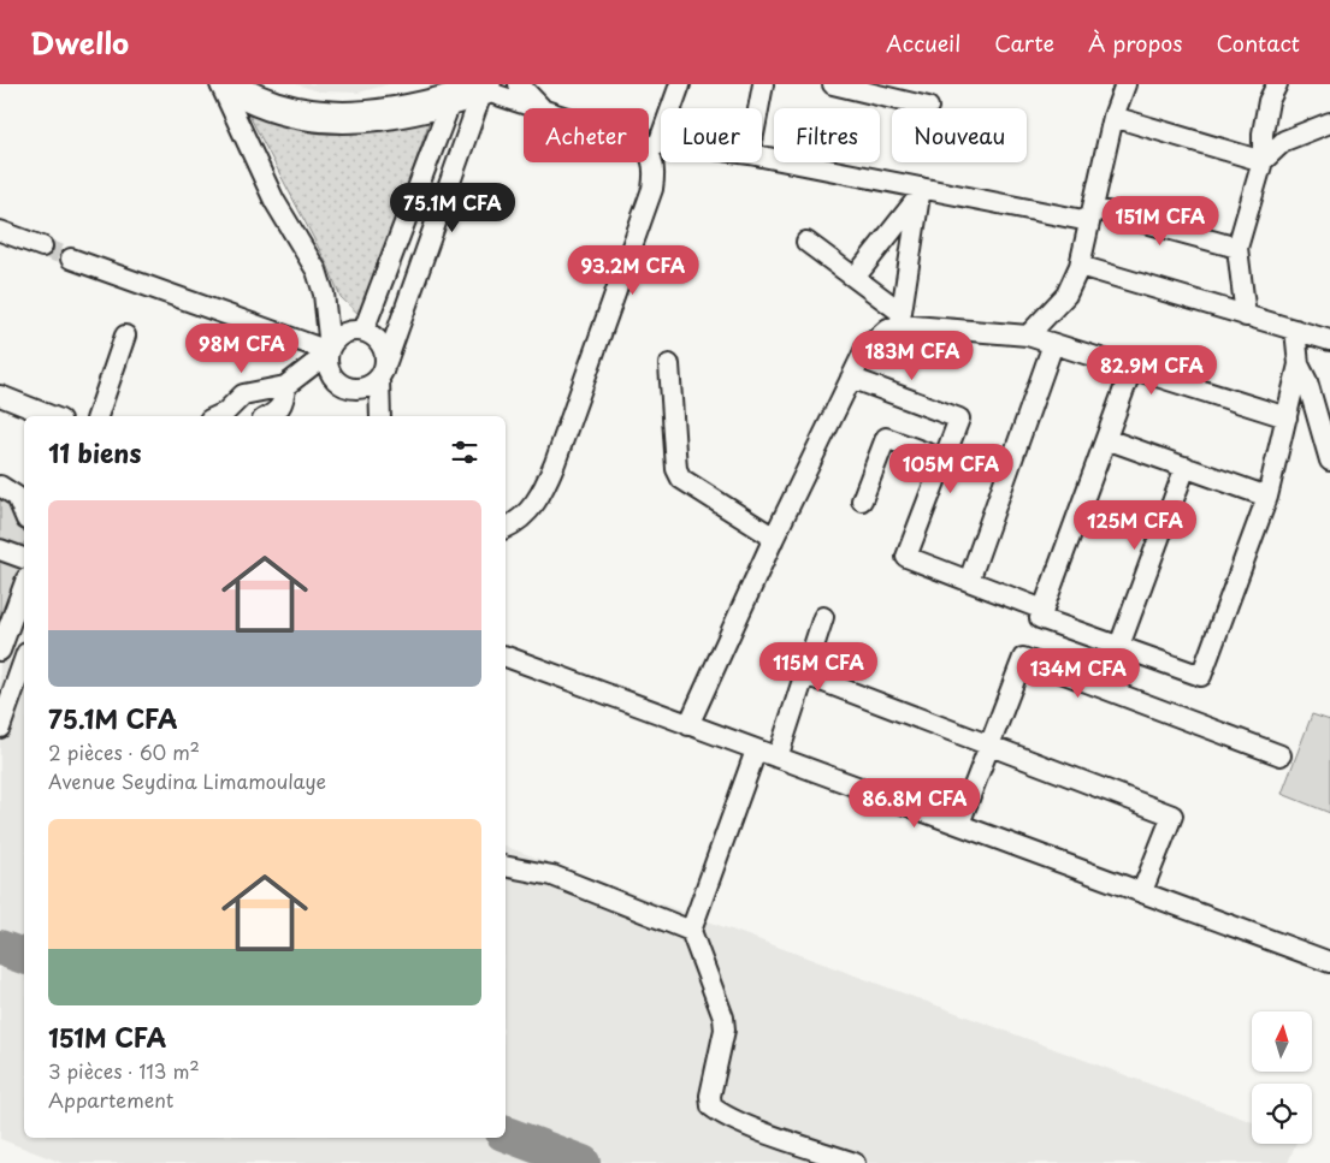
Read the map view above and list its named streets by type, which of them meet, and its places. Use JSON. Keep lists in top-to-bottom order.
{
  "north": "top",
  "page": {
    "header": "Dwello",
    "nav": [
      "Accueil",
      "Carte",
      "À propos",
      "Contact"
    ],
    "chip": [
      "Acheter",
      "Louer",
      "Filtres",
      "Nouveau"
    ],
    "price": [
      "75.1M CFA",
      "151M CFA",
      "93.2M CFA",
      "98M CFA",
      "183M CFA",
      "82.9M CFA",
      "105M CFA",
      "125M CFA",
      "115M CFA",
      "134M CFA",
      "86.8M CFA"
    ],
    "heading": "11 biens",
    "list": [
      {
        "name": "75.1M CFA",
        "note": "2 pièces · 60 m² · Avenue Seydina Limamoulaye"
      },
      {
        "name": "151M CFA",
        "note": "3 pièces · 113 m² · Appartement"
      }
    ]
  }
}
